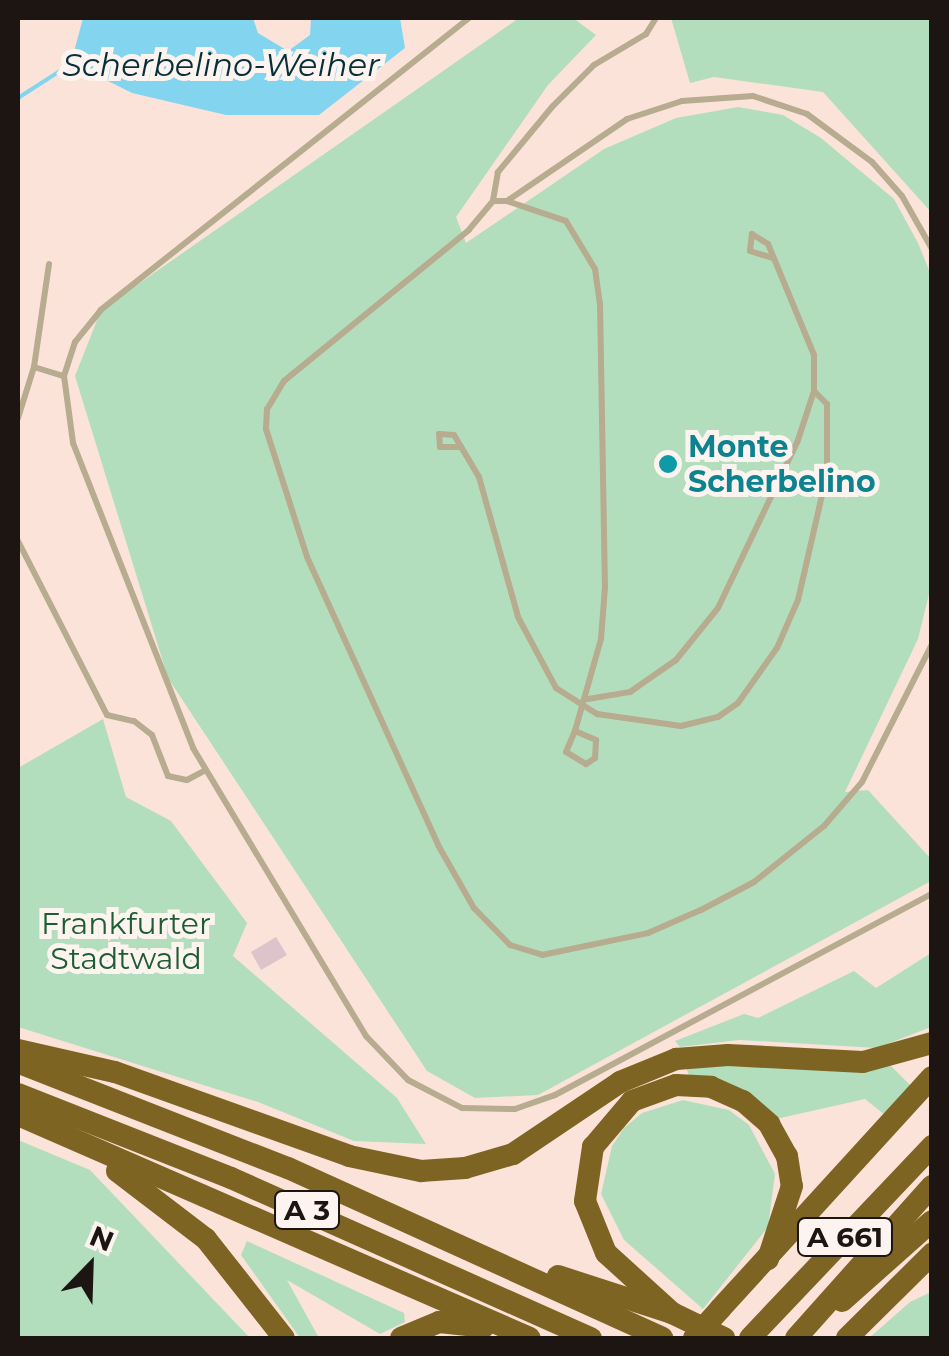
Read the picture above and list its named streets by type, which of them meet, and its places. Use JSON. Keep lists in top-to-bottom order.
{
  "streets": {
    "highway": ["A 3", "A 661"]
  },
  "water": ["Scherbelino-Weiher"],
  "parks": ["Frankfurter Stadtwald"],
  "places": ["Monte Scherbelino"],
  "north": "top right"
}
